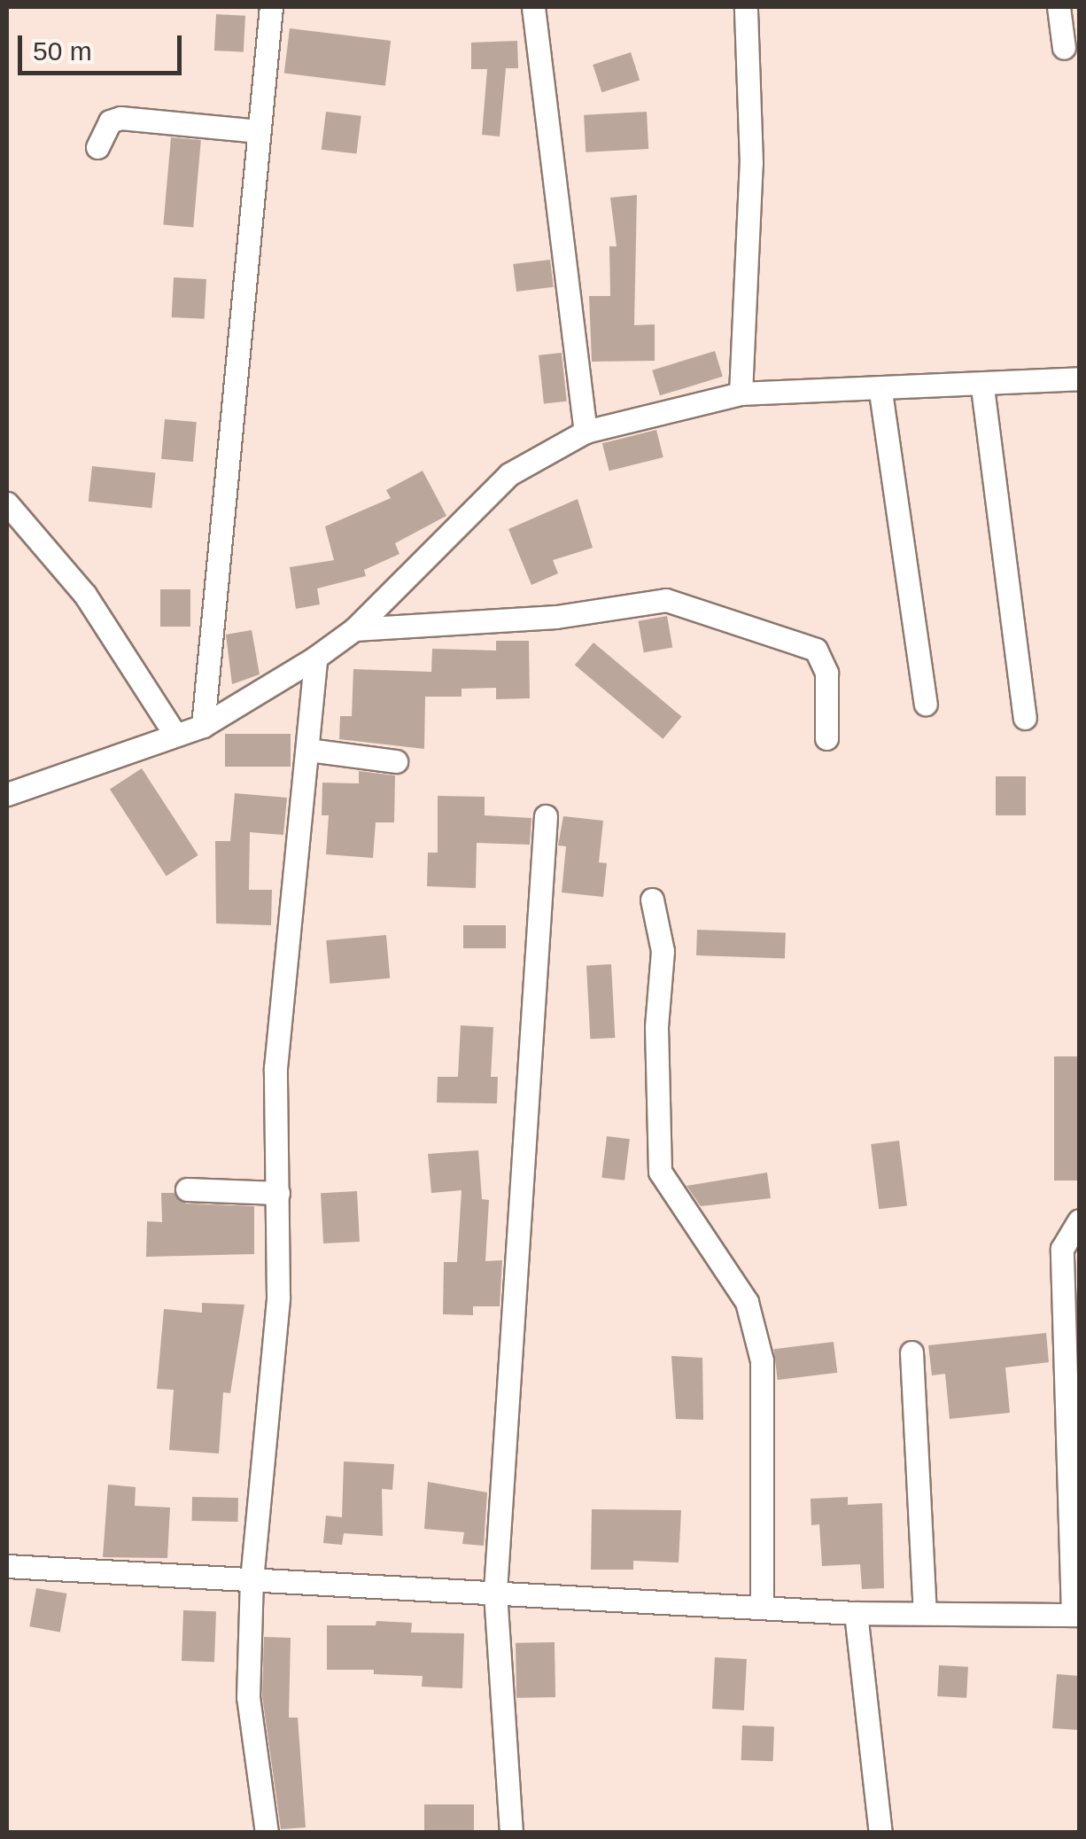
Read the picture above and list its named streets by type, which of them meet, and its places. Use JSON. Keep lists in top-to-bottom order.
{
  "scale_bar": "50 m"
}
